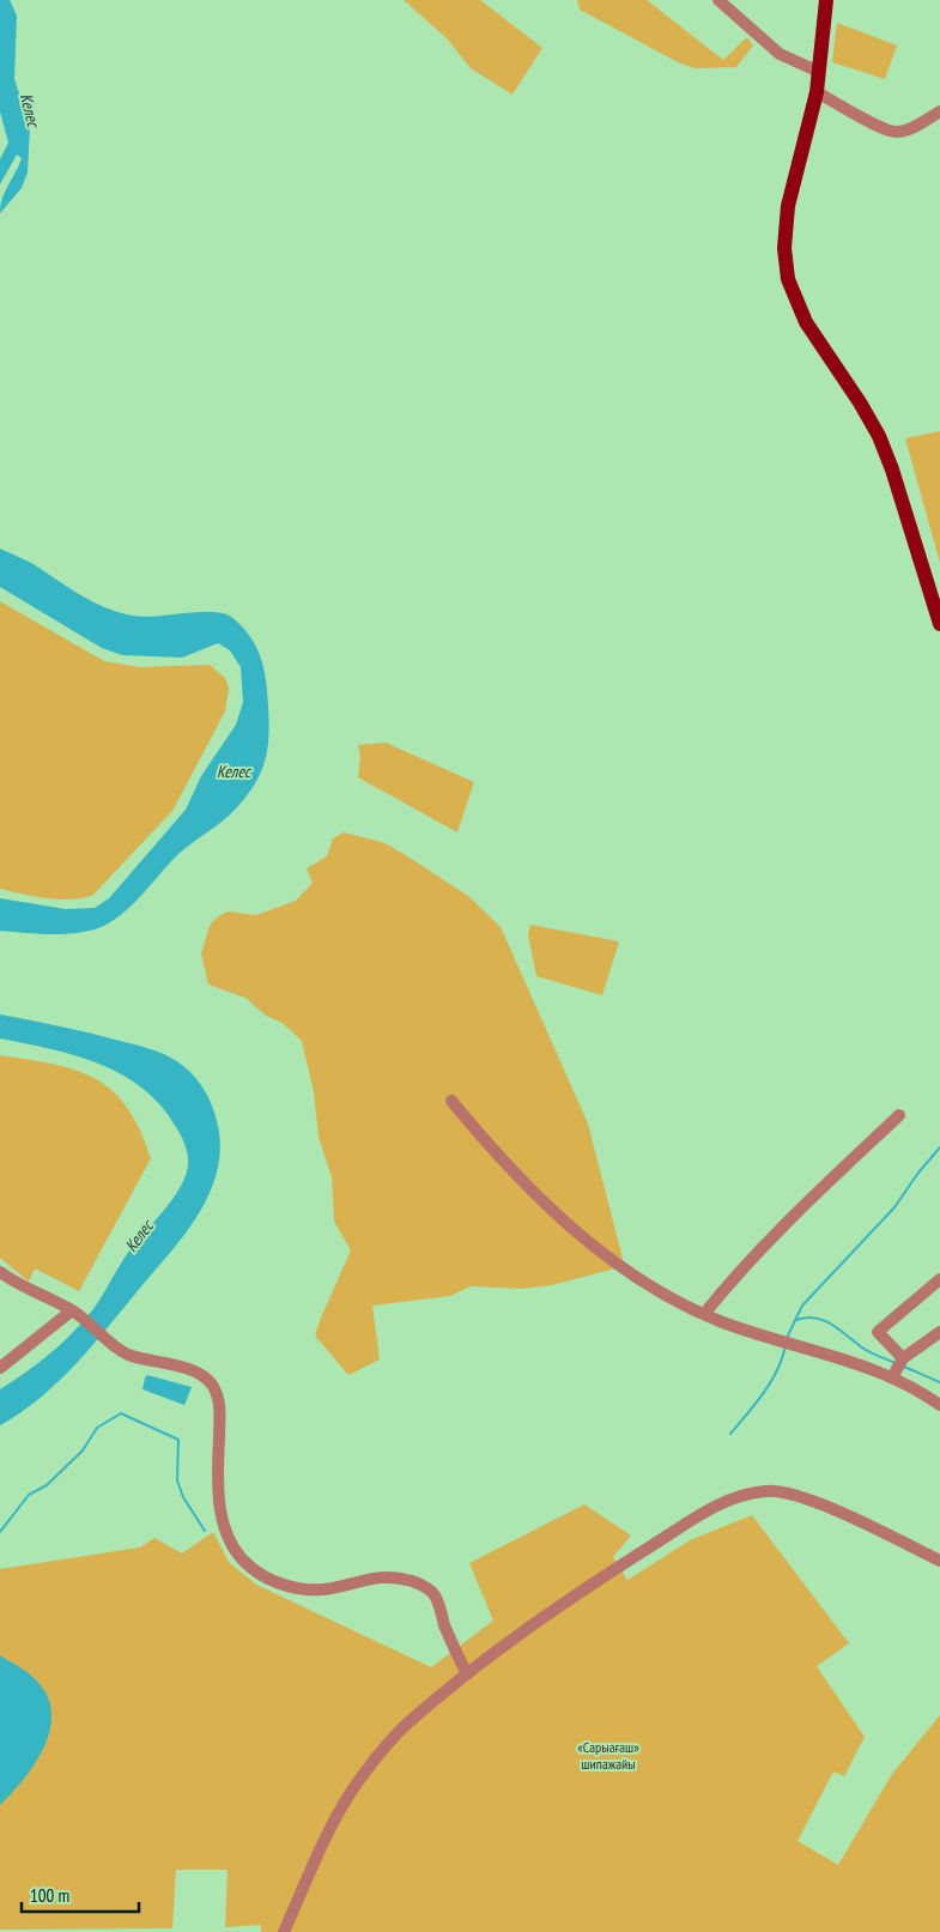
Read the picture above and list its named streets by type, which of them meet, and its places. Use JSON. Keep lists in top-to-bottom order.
{
  "water": ["Келес"],
  "parks": ["«Сарыағаш» шипажайы"],
  "scale_bar": "100 m"
}
